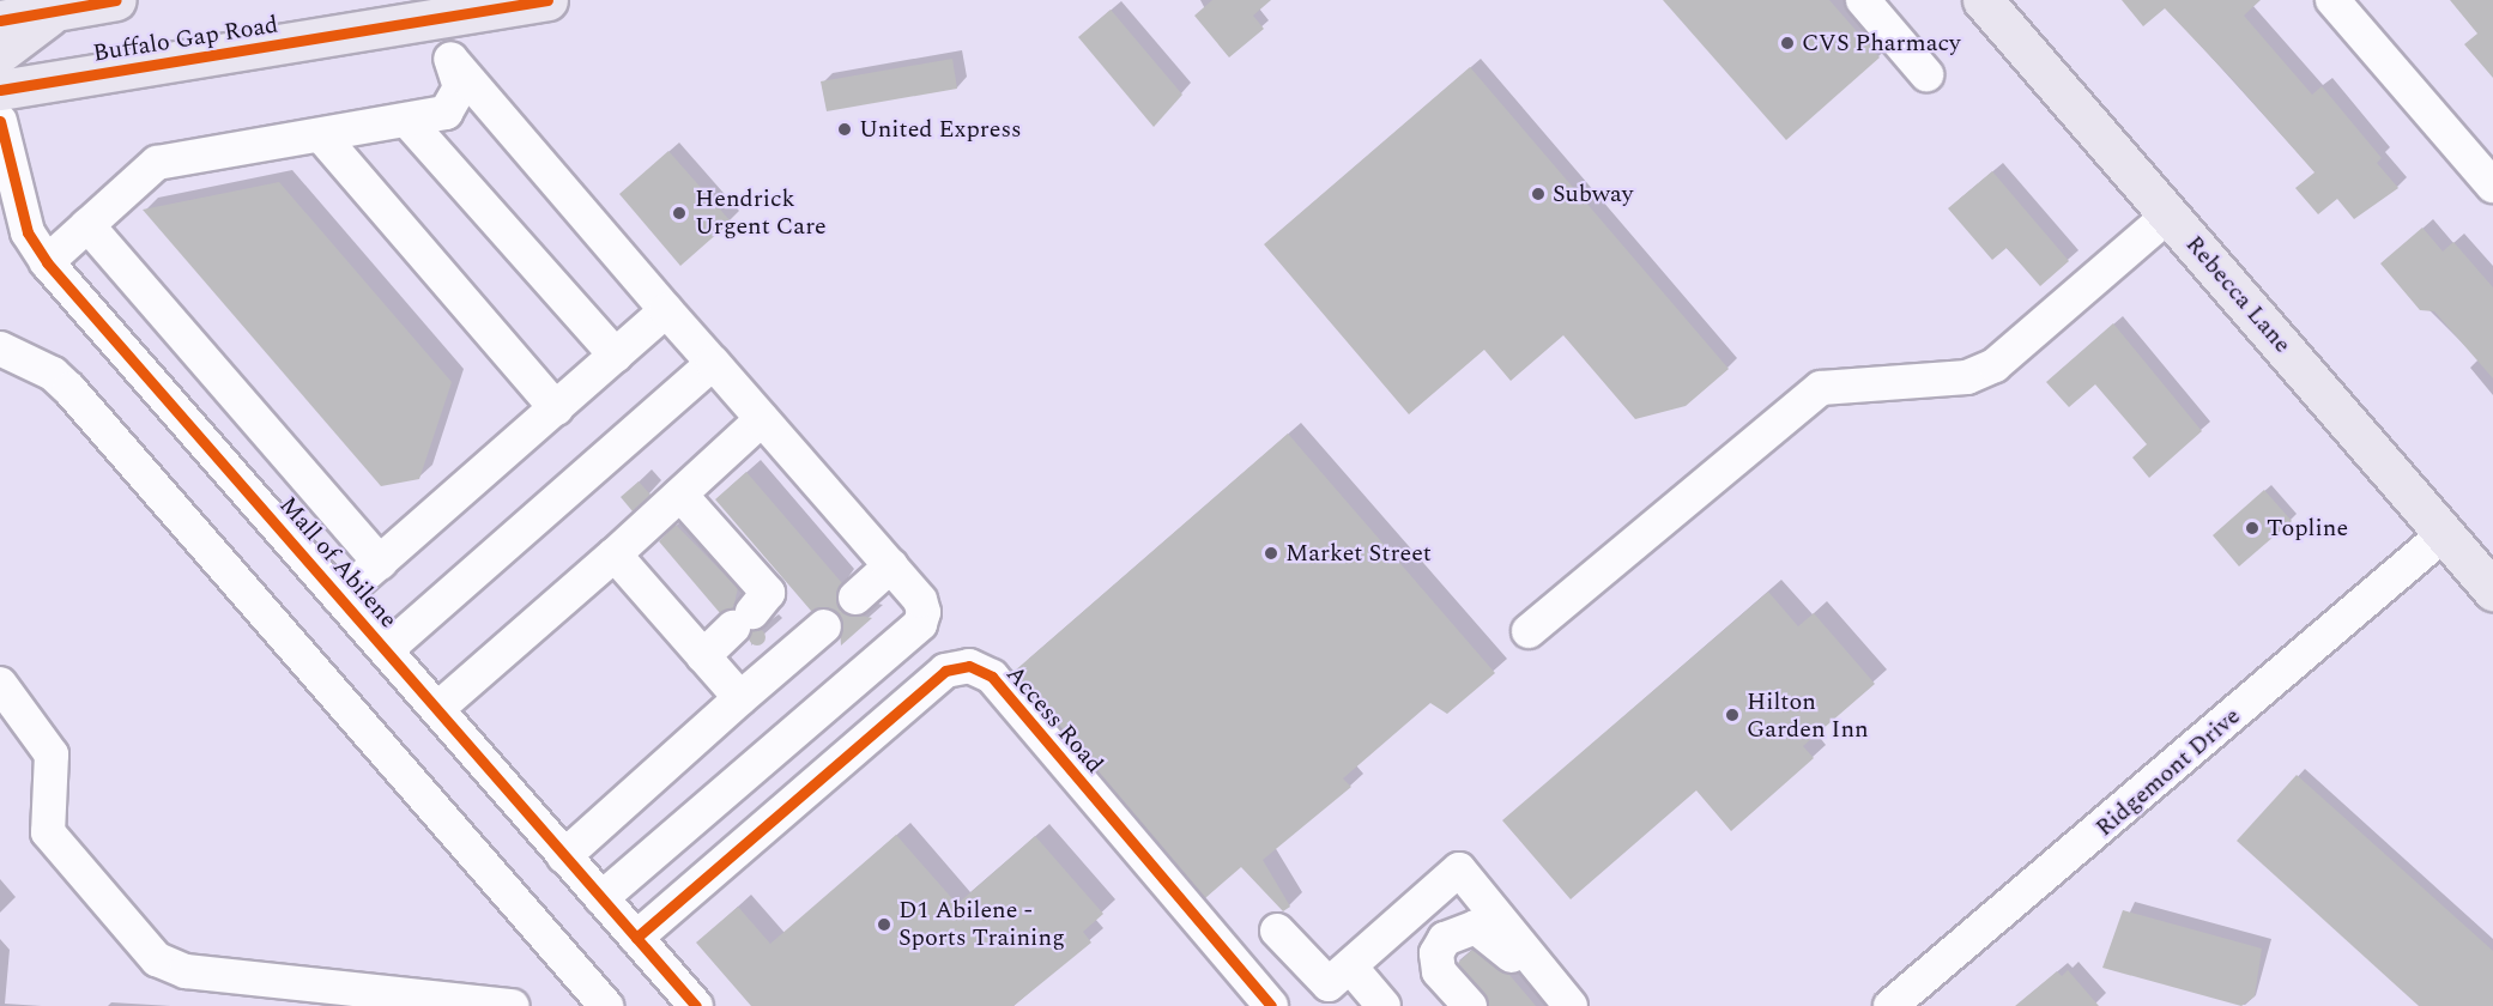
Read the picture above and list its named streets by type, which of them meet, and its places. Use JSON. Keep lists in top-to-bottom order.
{
  "streets": {
    "main road": ["Buffalo Gap Road", "Rebecca Lane"],
    "street": ["Mall of Abilene", "Access Road", "Ridgemont Drive"]
  },
  "crossings": [
    ["Rebecca Lane", "Ridgemont Drive"],
    ["Mall of Abilene", "Access Road"]
  ],
  "places": [
    "CVS Pharmacy",
    "United Express",
    "Subway",
    "Hendrick Urgent Care",
    "Topline",
    "Market Street",
    "Hilton Garden Inn",
    "D1 Abilene - Sports Training"
  ]
}
